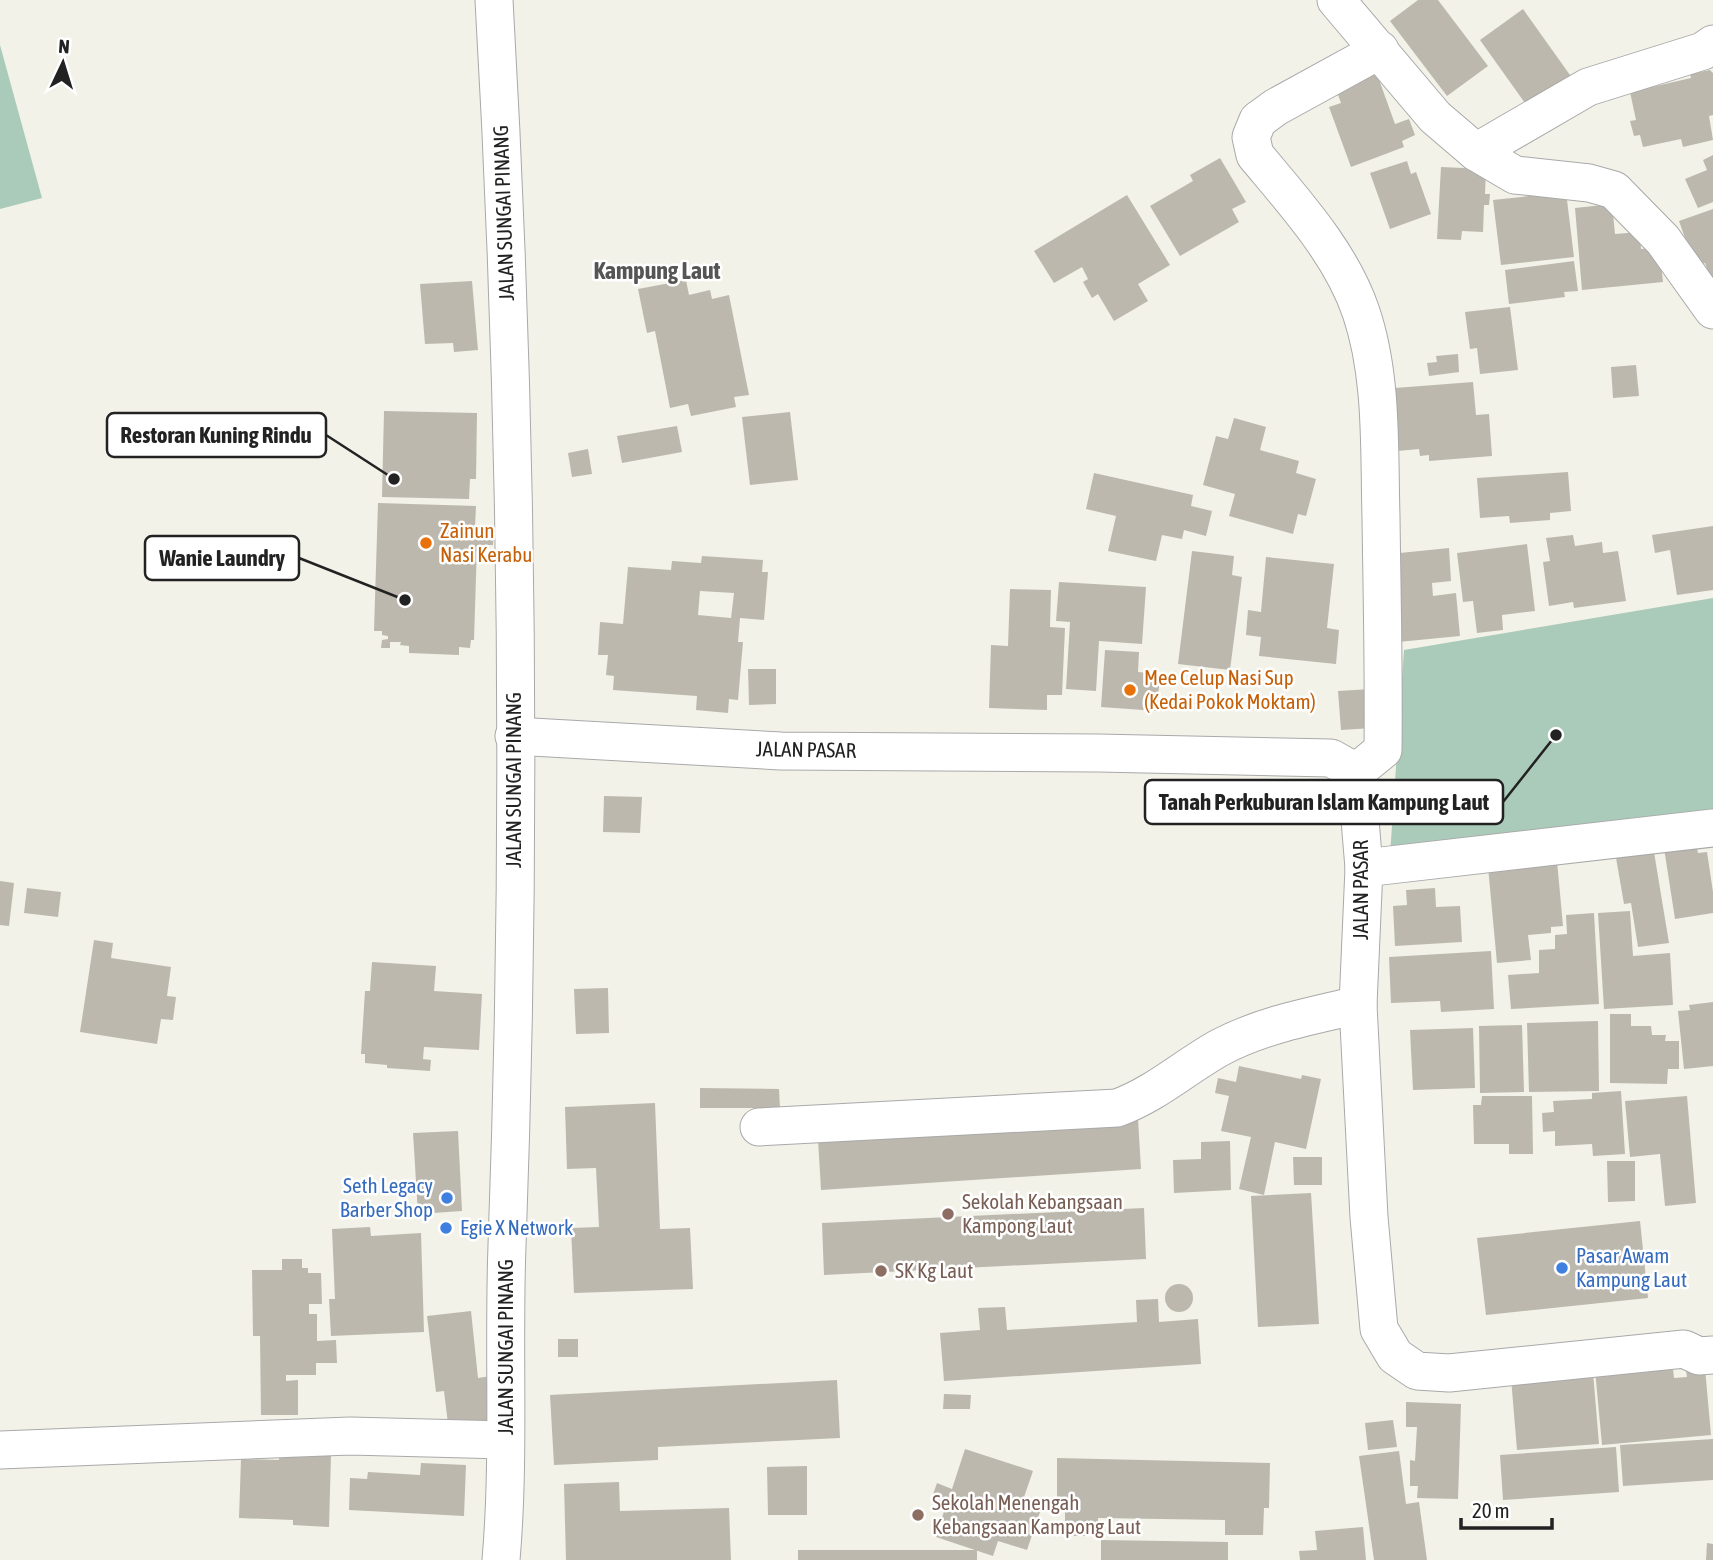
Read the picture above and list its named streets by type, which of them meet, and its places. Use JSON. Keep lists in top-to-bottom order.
{
  "streets": {
    "street": ["JALAN SUNGAI PINANG", "JALAN PASAR"]
  },
  "crossings": [
    ["JALAN SUNGAI PINANG", "JALAN PASAR"]
  ],
  "districts": ["Kampung Laut"],
  "places": [
    "Restoran Kuning Rindu",
    "Zainun Nasi Kerabu",
    "Wanie Laundry",
    "Mee Celup Nasi Sup (Kedai Pokok Moktam)",
    "Tanah Perkuburan Islam Kampung Laut",
    "Seth Legacy Barber Shop",
    "Sekolah Kebangsaan Kampong Laut",
    "Egie X Network",
    "Pasar Awam Kampung Laut",
    "SK Kg Laut",
    "Sekolah Menengah Kebangsaan Kampong Laut"
  ],
  "scale_bar": "20 m",
  "north": "top"
}
